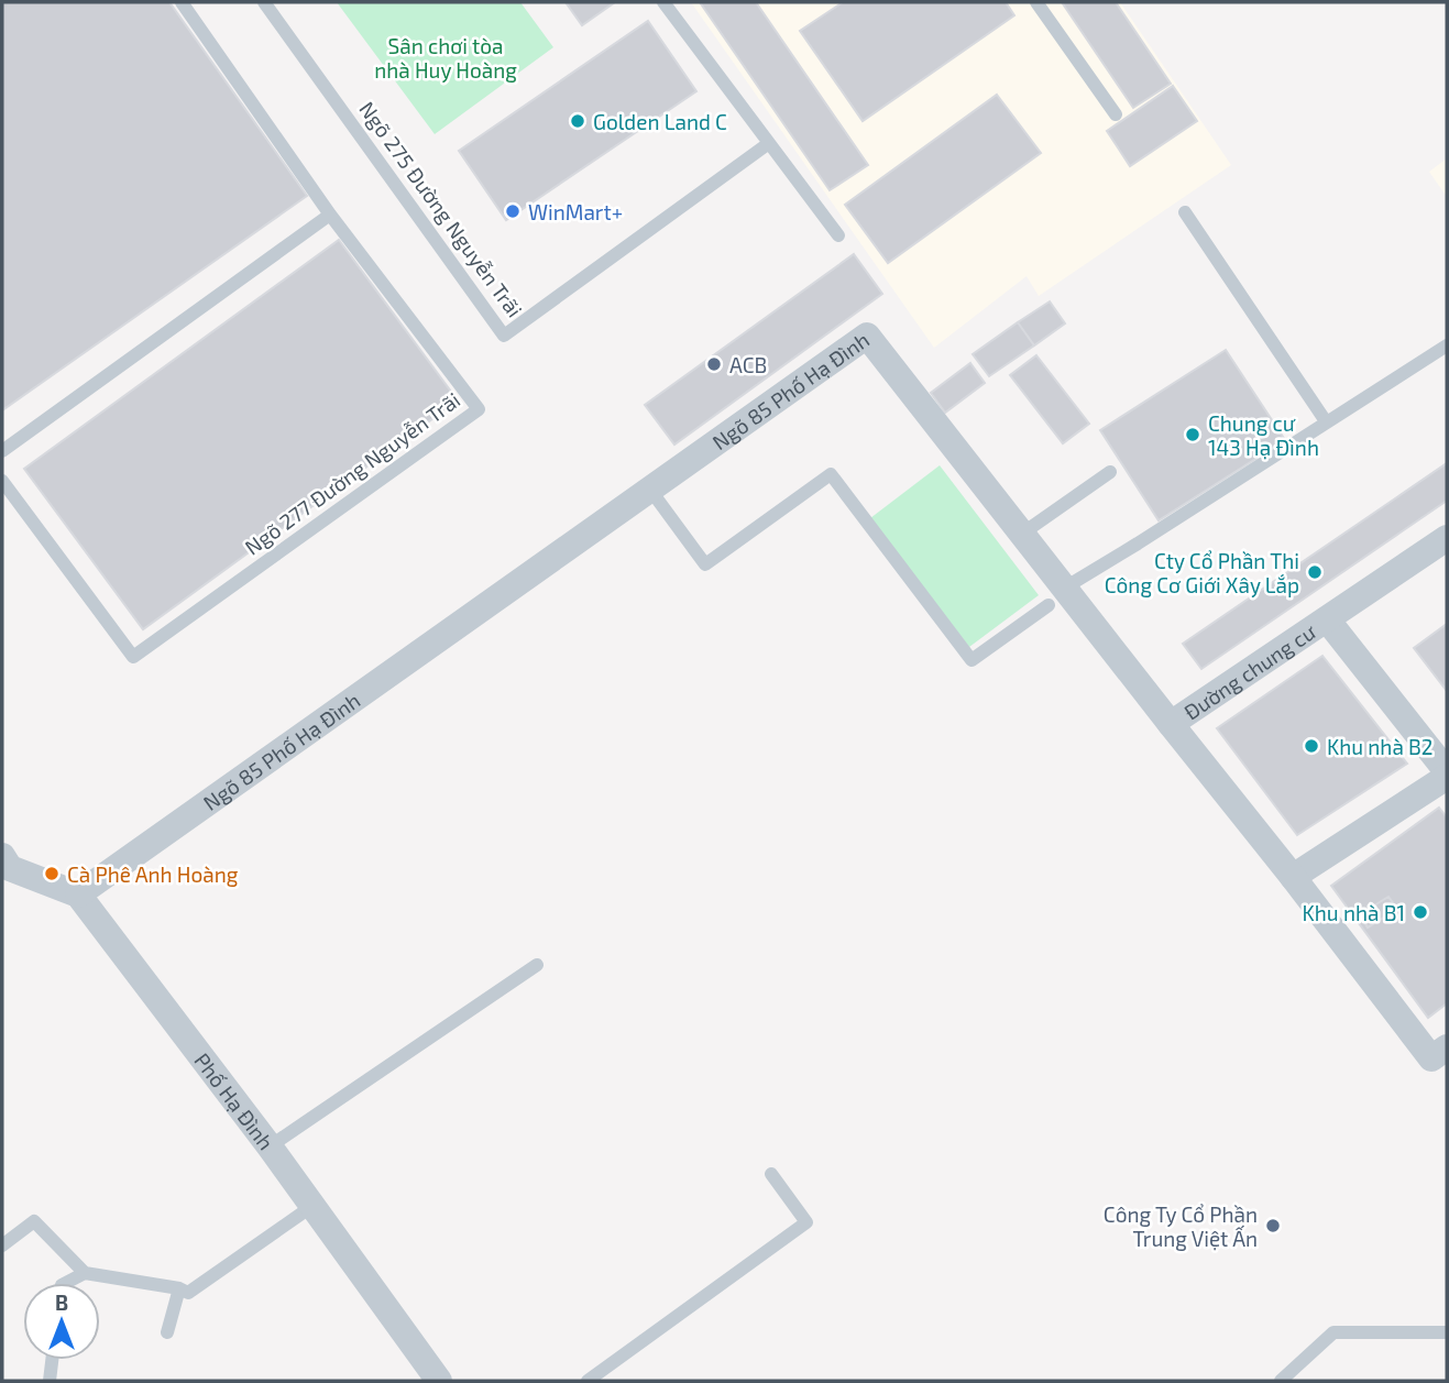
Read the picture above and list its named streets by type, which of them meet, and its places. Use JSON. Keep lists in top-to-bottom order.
{
  "streets": {
    "street": ["Ngõ 85 Phố Hạ Đình", "Đường chung cư", "Phố Hạ Đình"],
    "lane": ["Ngõ 275 Đường Nguyễn Trãi", "Ngõ 277 Đường Nguyễn Trãi"]
  },
  "crossings": [
    ["Ngõ 85 Phố Hạ Đình", "Đường chung cư"],
    ["Ngõ 85 Phố Hạ Đình", "Phố Hạ Đình"]
  ],
  "parks": ["Sân chơi tòa nhà Huy Hoàng"],
  "places": [
    "Golden Land C",
    "WinMart+",
    "ACB",
    "Chung cư 143 Hạ Đình",
    "Cty Cổ Phần Thi Công Cơ Giới Xây Lắp",
    "Khu nhà B2",
    "Cà Phê Anh Hoàng",
    "Khu nhà B1",
    "Công Ty Cổ Phần Trung Việt Ấn"
  ],
  "north": "top"
}
